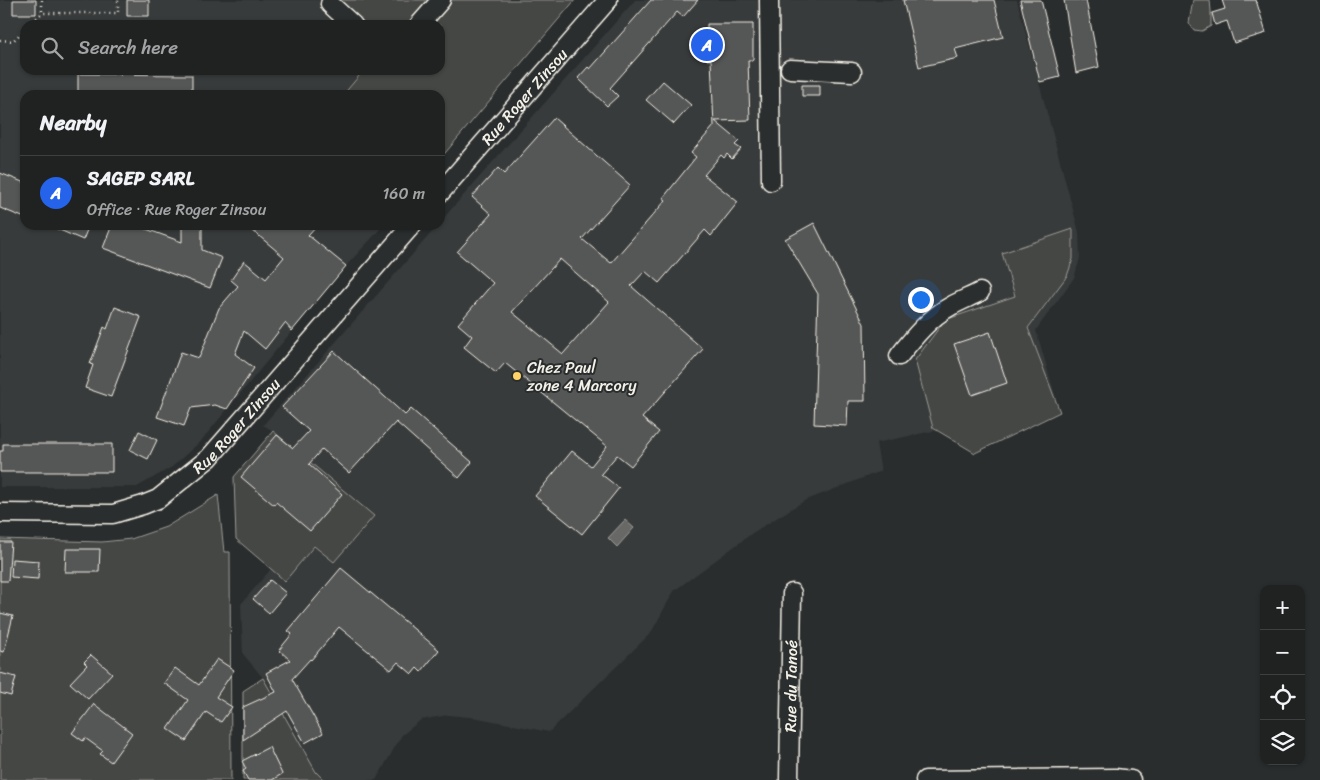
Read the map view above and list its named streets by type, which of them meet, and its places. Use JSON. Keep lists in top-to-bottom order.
{
  "streets": {
    "street": ["Rue Roger Zinsou", "Rue du Tanoé"]
  },
  "places": ["Chez Paul zone 4 Marcory"],
  "page": {
    "search": "Search here",
    "pins": "A",
    "heading": "Nearby",
    "list": [
      {
        "mark": "A",
        "name": "SAGEP SARL",
        "note": "Office · Rue Roger Zinsou",
        "value": "160 m"
      }
    ],
    "map_buttons": ["+", "−"]
  }
}
